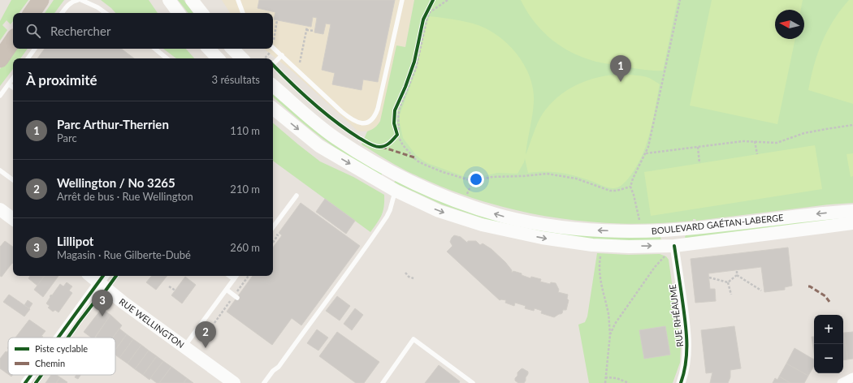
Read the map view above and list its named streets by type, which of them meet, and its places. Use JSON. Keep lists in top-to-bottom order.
{
  "streets": {
    "main road": ["BOULEVARD GAÉTAN-LABERGE", "RUE WELLINGTON"],
    "street": ["RUE RHÉAUME"]
  },
  "crossings": [
    ["BOULEVARD GAÉTAN-LABERGE", "RUE RHÉAUME"]
  ],
  "legend": ["Piste cyclable", "Chemin"],
  "north": "left",
  "page": {
    "search": "Rechercher",
    "pins": ["1", "3", "2"],
    "heading": ["À proximité", "3 résultats"],
    "list": [
      {
        "mark": "1",
        "name": "Parc Arthur-Therrien",
        "note": "Parc",
        "value": "110 m"
      },
      {
        "mark": "2",
        "name": "Wellington / No 3265",
        "note": "Arrêt de bus · Rue Wellington",
        "value": "210 m"
      },
      {
        "mark": "3",
        "name": "Lillipot",
        "note": "Magasin · Rue Gilberte-Dubé",
        "value": "260 m"
      }
    ],
    "map_buttons": ["+", "−"]
  }
}
